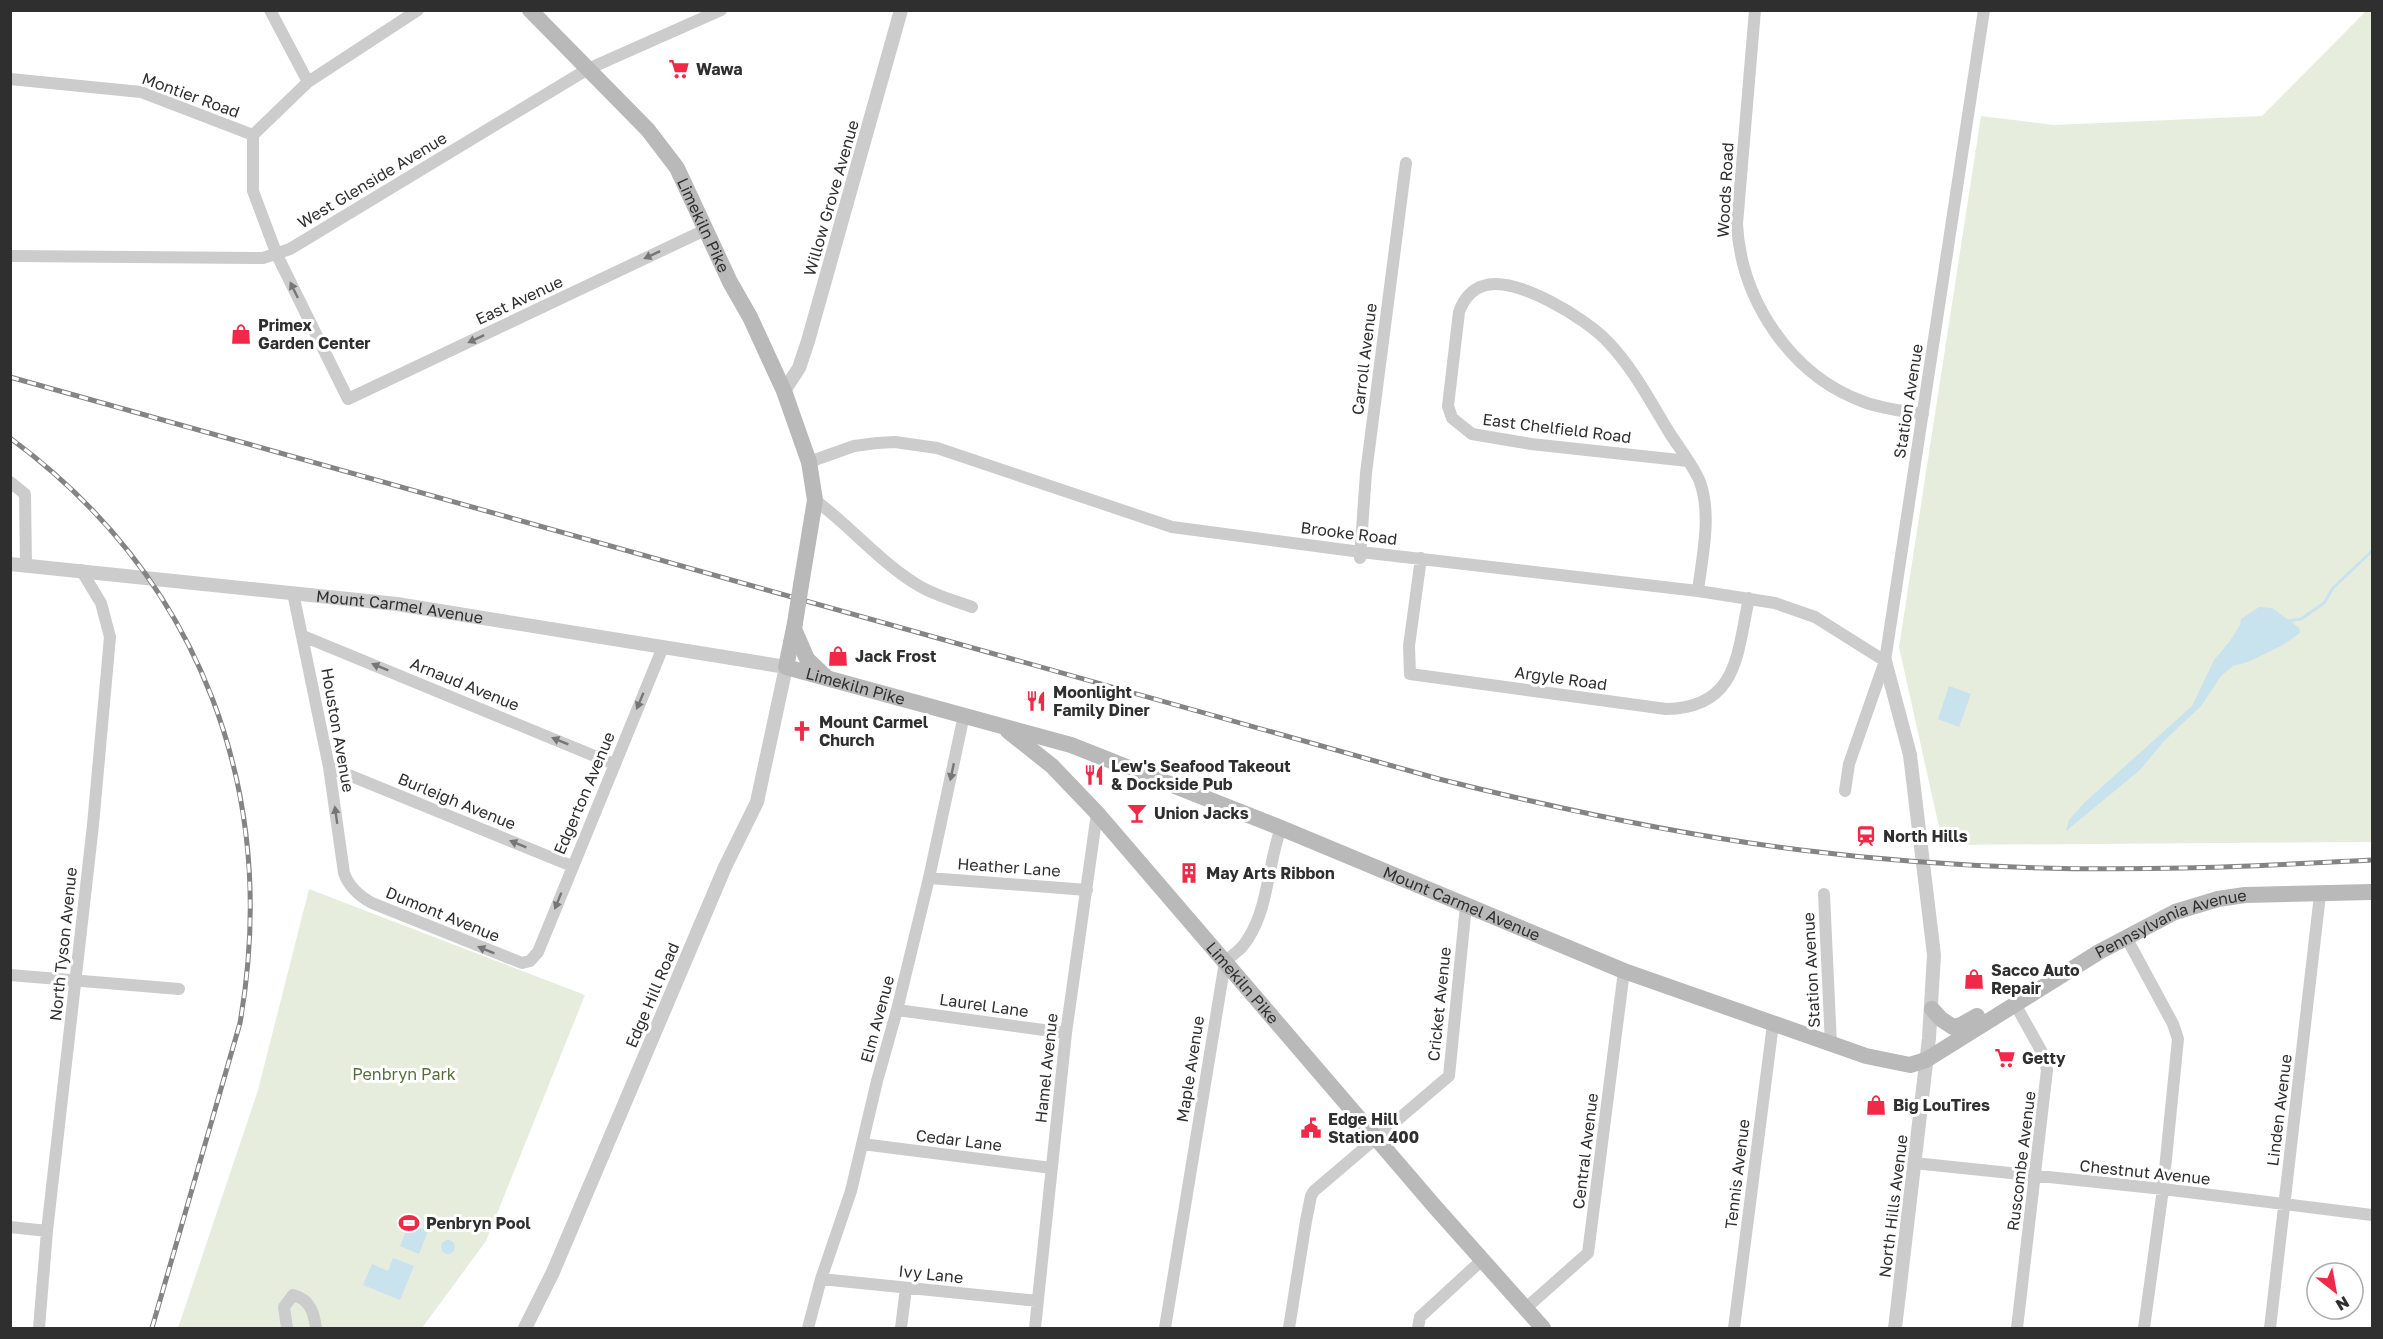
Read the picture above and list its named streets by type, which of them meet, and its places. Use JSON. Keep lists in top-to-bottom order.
{
  "streets": {
    "main road": ["Limekiln Pike", "Mount Carmel Avenue", "Pennsylvania Avenue"],
    "street": [
      "Montier Road",
      "West Glenside Avenue",
      "Woods Road",
      "Willow Grove Avenue",
      "East Avenue",
      "Carroll Avenue",
      "Station Avenue",
      "East Chelfield Road",
      "Brooke Road",
      "Argyle Road",
      "Arnaud Avenue",
      "Houston Avenue",
      "Edgerton Avenue",
      "Burleigh Avenue",
      "Heather Lane",
      "Dumont Avenue",
      "North Tyson Avenue",
      "Edge Hill Road",
      "Cricket Avenue",
      "Laurel Lane",
      "Elm Avenue",
      "Hamel Avenue",
      "Maple Avenue",
      "Linden Avenue",
      "Cedar Lane",
      "Central Avenue",
      "Ruscombe Avenue",
      "Chestnut Avenue",
      "Tennis Avenue",
      "North Hills Avenue",
      "Ivy Lane"
    ]
  },
  "crossings": [
    ["West Glenside Avenue", "Limekiln Pike"],
    ["West Glenside Avenue", "East Avenue"],
    ["Woods Road", "Station Avenue"],
    ["Willow Grove Avenue", "Limekiln Pike"],
    ["Limekiln Pike", "East Avenue"],
    ["Limekiln Pike", "Brooke Road"],
    ["Limekiln Pike", "Mount Carmel Avenue"],
    ["Limekiln Pike", "Edge Hill Road"],
    ["Limekiln Pike", "Cricket Avenue"],
    ["Limekiln Pike", "Elm Avenue"],
    ["Limekiln Pike", "Hamel Avenue"],
    ["Limekiln Pike", "Maple Avenue"],
    ["Limekiln Pike", "Central Avenue"],
    ["Carroll Avenue", "Brooke Road"],
    ["Station Avenue", "Brooke Road"],
    ["Station Avenue", "Mount Carmel Avenue"],
    ["Station Avenue", "North Hills Avenue"],
    ["Brooke Road", "Argyle Road"],
    ["Brooke Road", "North Hills Avenue"],
    ["Mount Carmel Avenue", "Houston Avenue"],
    ["Mount Carmel Avenue", "Edgerton Avenue"],
    ["Mount Carmel Avenue", "Pennsylvania Avenue"],
    ["Mount Carmel Avenue", "North Tyson Avenue"],
    ["Mount Carmel Avenue", "Edge Hill Road"],
    ["Mount Carmel Avenue", "Cricket Avenue"],
    ["Mount Carmel Avenue", "Central Avenue"],
    ["Mount Carmel Avenue", "Tennis Avenue"],
    ["Mount Carmel Avenue", "North Hills Avenue"],
    ["Arnaud Avenue", "Houston Avenue"],
    ["Arnaud Avenue", "Edgerton Avenue"],
    ["Houston Avenue", "Burleigh Avenue"],
    ["Houston Avenue", "Dumont Avenue"],
    ["Edgerton Avenue", "Burleigh Avenue"],
    ["Edgerton Avenue", "Dumont Avenue"],
    ["Heather Lane", "Elm Avenue"],
    ["Heather Lane", "Hamel Avenue"],
    ["Pennsylvania Avenue", "Linden Avenue"],
    ["Pennsylvania Avenue", "Ruscombe Avenue"],
    ["Pennsylvania Avenue", "North Hills Avenue"],
    ["Laurel Lane", "Elm Avenue"],
    ["Laurel Lane", "Hamel Avenue"],
    ["Elm Avenue", "Cedar Lane"],
    ["Elm Avenue", "Ivy Lane"],
    ["Hamel Avenue", "Cedar Lane"],
    ["Hamel Avenue", "Ivy Lane"],
    ["Linden Avenue", "Chestnut Avenue"],
    ["Ruscombe Avenue", "Chestnut Avenue"],
    ["Chestnut Avenue", "North Hills Avenue"]
  ],
  "one_way": [
    "Arnaud Avenue",
    "Houston Avenue",
    "Edgerton Avenue",
    "Burleigh Avenue",
    "Dumont Avenue"
  ],
  "parks": ["Penbryn Park"],
  "places": {
    "supermarket": ["Wawa", "Getty"],
    "shop": [
      "Primex Garden Center",
      "Jack Frost",
      "Sacco Auto Repair",
      "Big LouTires"
    ],
    "restaurant": ["Moonlight Family Diner", "Lew's Seafood Takeout & Dockside Pub"],
    "church": ["Mount Carmel Church"],
    "bar": ["Union Jacks"],
    "station": ["North Hills"],
    "building": ["May Arts Ribbon"],
    "public building": ["Edge Hill Station 400"],
    "sports": ["Penbryn Pool"]
  },
  "north": "bottom right"
}
